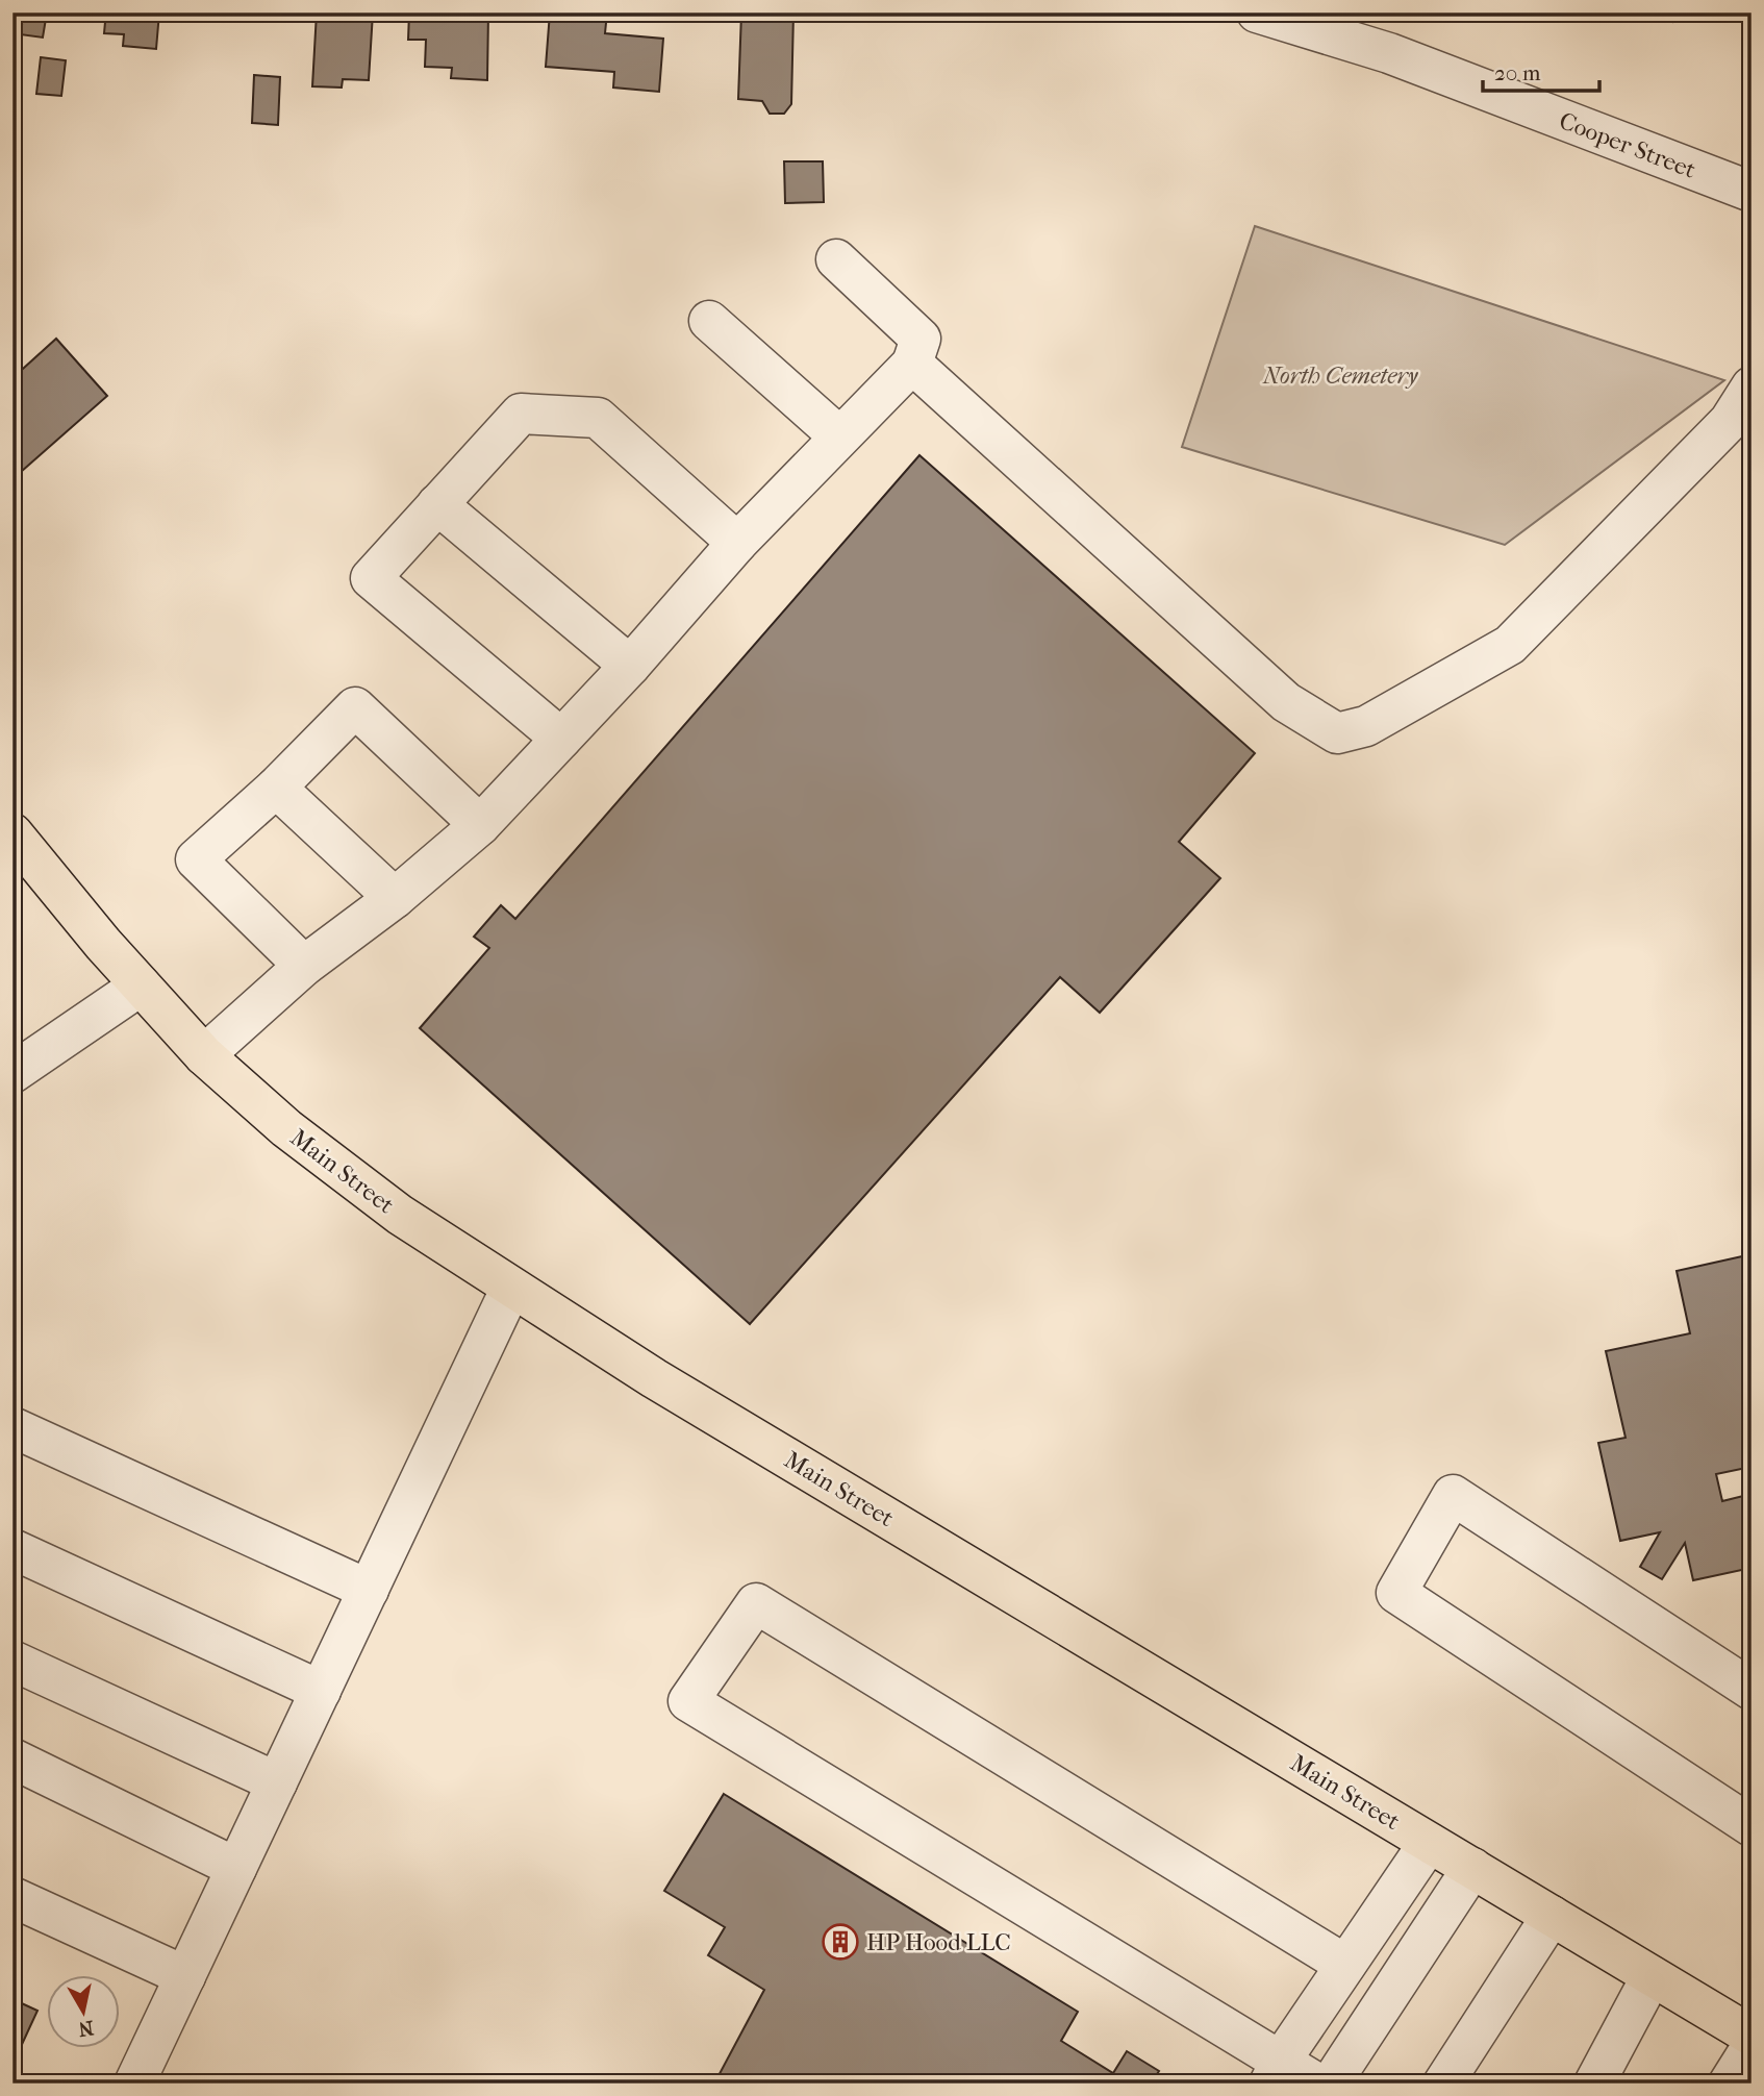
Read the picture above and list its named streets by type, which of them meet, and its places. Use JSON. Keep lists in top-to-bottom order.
{
  "streets": {
    "main road": ["Main Street"],
    "street": ["Cooper Street"]
  },
  "parks": ["North Cemetery"],
  "places": {
    "building": ["HP Hood LLC"]
  },
  "scale_bar": "20 m",
  "north": "bottom"
}
